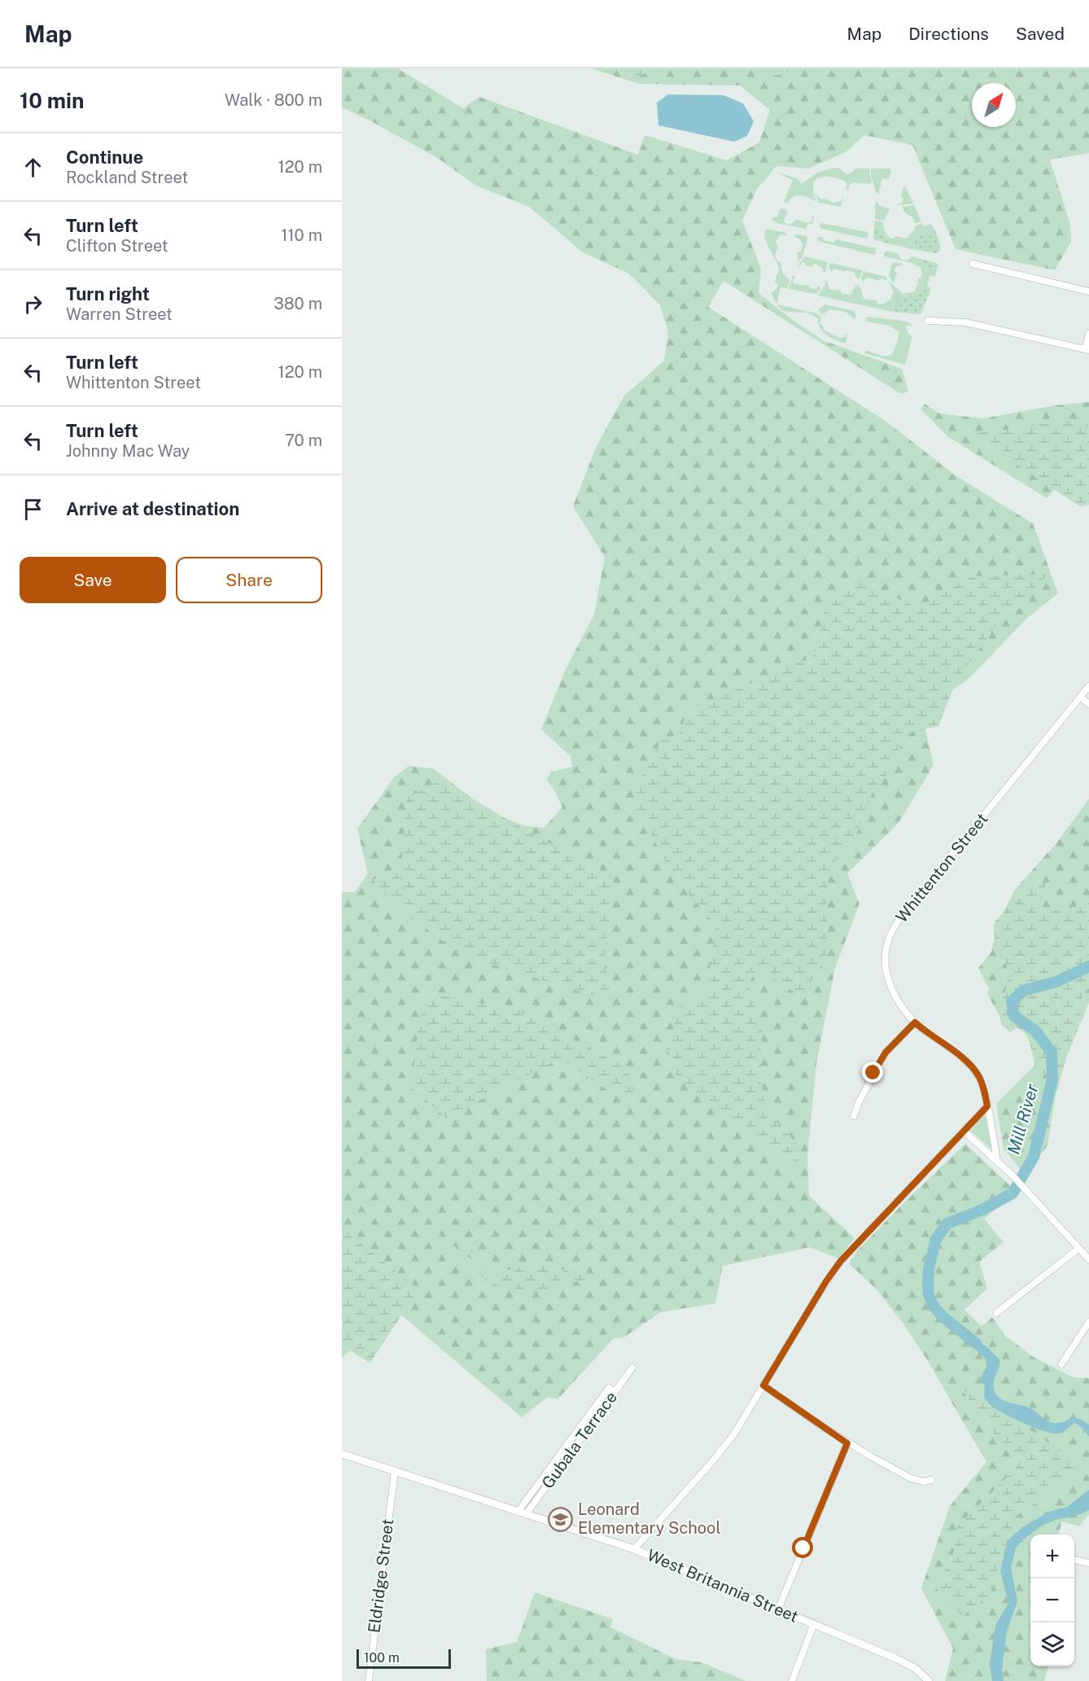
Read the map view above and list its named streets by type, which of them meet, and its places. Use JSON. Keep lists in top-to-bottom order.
{
  "streets": {
    "street": [
      "Whittenton Street",
      "Gubala Terrace",
      "Eldridge Street",
      "West Britannia Street"
    ]
  },
  "crossings": [
    ["Gubala Terrace", "West Britannia Street"],
    ["Eldridge Street", "West Britannia Street"]
  ],
  "water": ["Mill River"],
  "places": {
    "school or university": ["Leonard Elementary School"]
  },
  "scale_bar": "100 m",
  "north": "top right",
  "page": {
    "header": "Map",
    "nav": ["Map", "Directions", "Saved"],
    "heading": ["10 min", "Walk · 800 m"],
    "list": [
      ["Continue", "Rockland Street", "120 m"],
      ["Turn left", "Clifton Street", "110 m"],
      ["Turn right", "Warren Street", "380 m"],
      ["Turn left", "Whittenton Street", "120 m"],
      ["Turn left", "Johnny Mac Way", "70 m"],
      "Arrive at destination"
    ],
    "buttons": ["Save", "Share"],
    "map_buttons": ["+", "−"],
    "scale": "100 m"
  }
}
